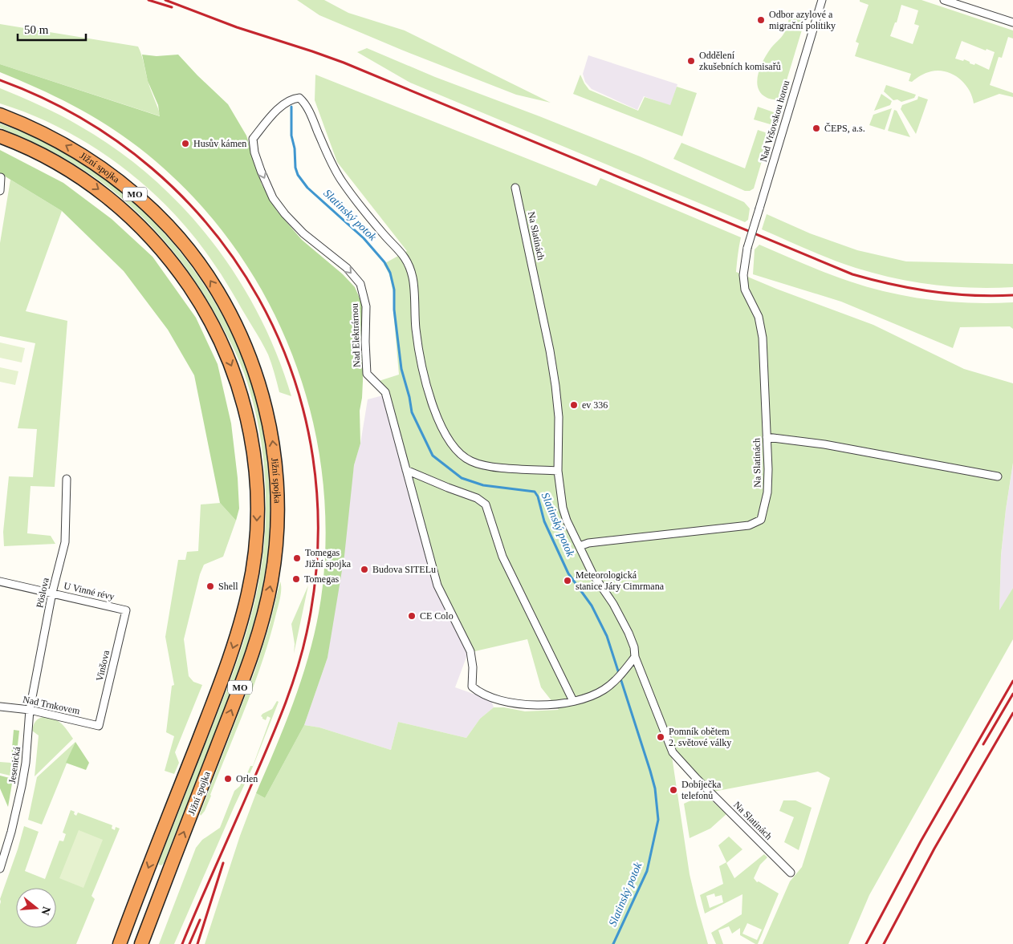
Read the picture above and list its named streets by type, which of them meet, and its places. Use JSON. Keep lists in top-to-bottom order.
{
  "streets": {
    "highway": ["Jižní spojka", "MO"],
    "street": [
      "Nad Vršovskou horou",
      "Na Slatinách",
      "Nad Elektrárnou",
      "U Vinné révy",
      "Pöslova",
      "Vinšova",
      "Nad Trnkovem",
      "Jesenická"
    ]
  },
  "crossings": [
    ["Nad Vršovskou horou", "Na Slatinách"],
    ["U Vinné révy", "Pöslova"],
    ["U Vinné révy", "Vinšova"],
    ["Pöslova", "Nad Trnkovem"],
    ["Pöslova", "Jesenická"],
    ["Vinšova", "Nad Trnkovem"],
    ["Nad Trnkovem", "Jesenická"]
  ],
  "one_way": ["Nad Elektrárnou"],
  "water": ["Slatinský potok"],
  "places": [
    "Odbor azylové a migrační politiky",
    "Oddělení zkušebních komisařů",
    "ČEPS, a.s.",
    "Husův kámen",
    "ev 336",
    "Tomegas Jižní spojka",
    "Budova SITELu",
    "Tomegas",
    "Meteorologická stanice Járy Cimrmana",
    "Shell",
    "CE Colo",
    "Pomník obětem 2. světové války",
    "Orlen",
    "Dobíječka telefonů"
  ],
  "scale_bar": "50 m",
  "north": "right"
}
